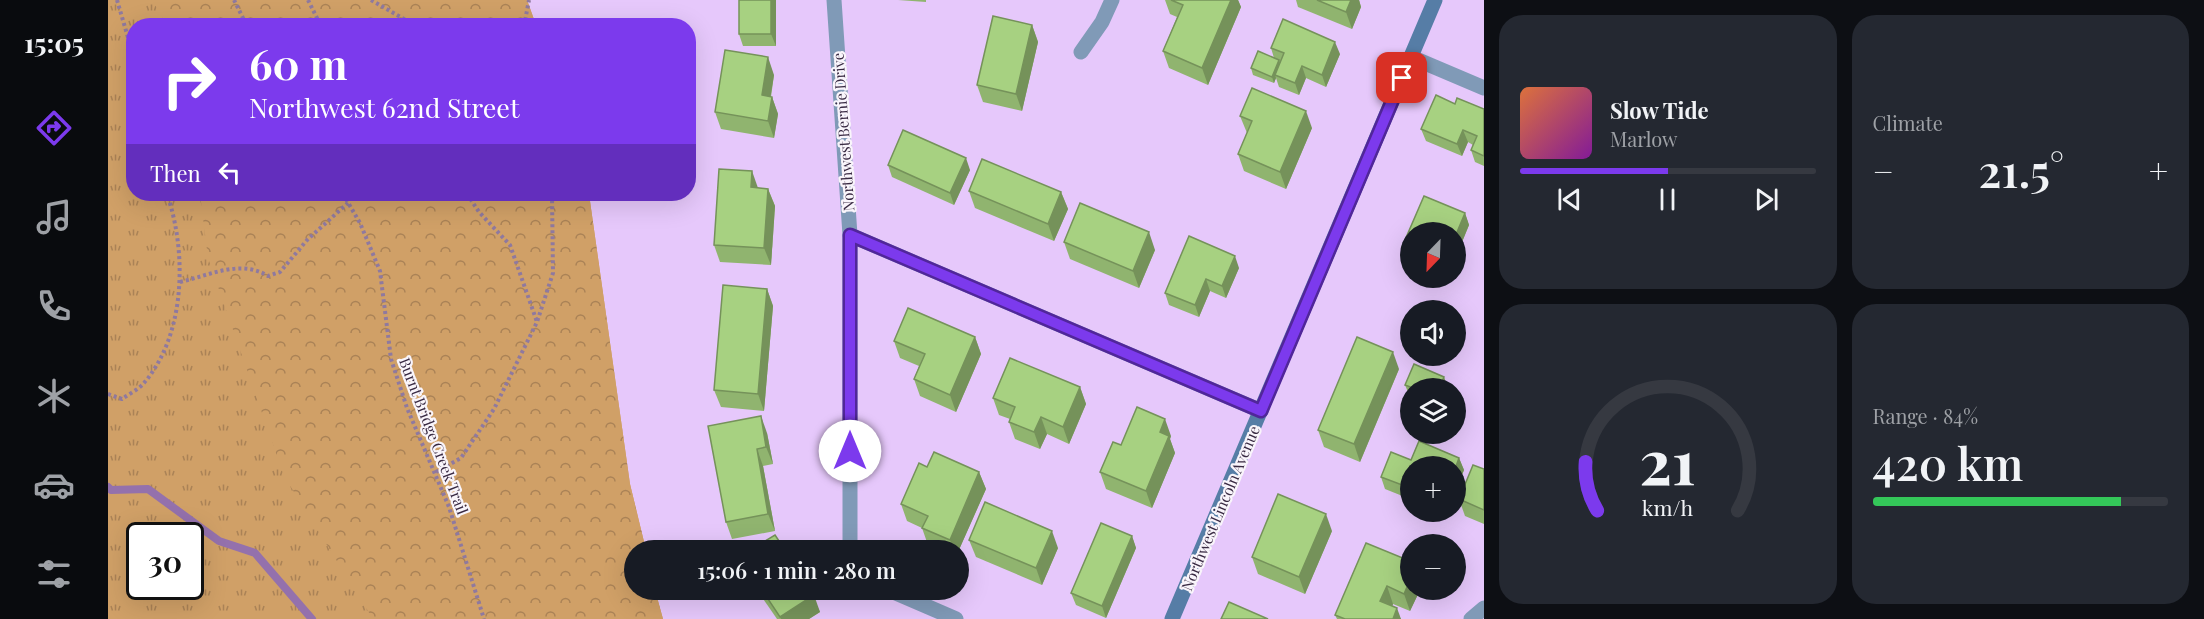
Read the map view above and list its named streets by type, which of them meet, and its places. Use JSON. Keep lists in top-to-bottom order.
{
  "streets": {
    "street": ["Northwest Bernie Drive", "Northwest Lincoln Avenue"],
    "path": ["Burnt Bridge Creek Trail"]
  },
  "north": "bottom left",
  "page": {
    "tabs": "15:05",
    "tile": [
      "Climate",
      ["Range · 84%", "420 km"]
    ],
    "turn": ["60 m", "Northwest 62nd Street"],
    "song": ["Slow Tide", "Marlow"],
    "then": "Then",
    "heat": ["−", "21.5°", "+"],
    "map_buttons": ["+", "−"],
    "limit": "30",
    "trip": "15:06 · 1 min · 280 m",
    "gauge": ["21", "km/h"]
  }
}
